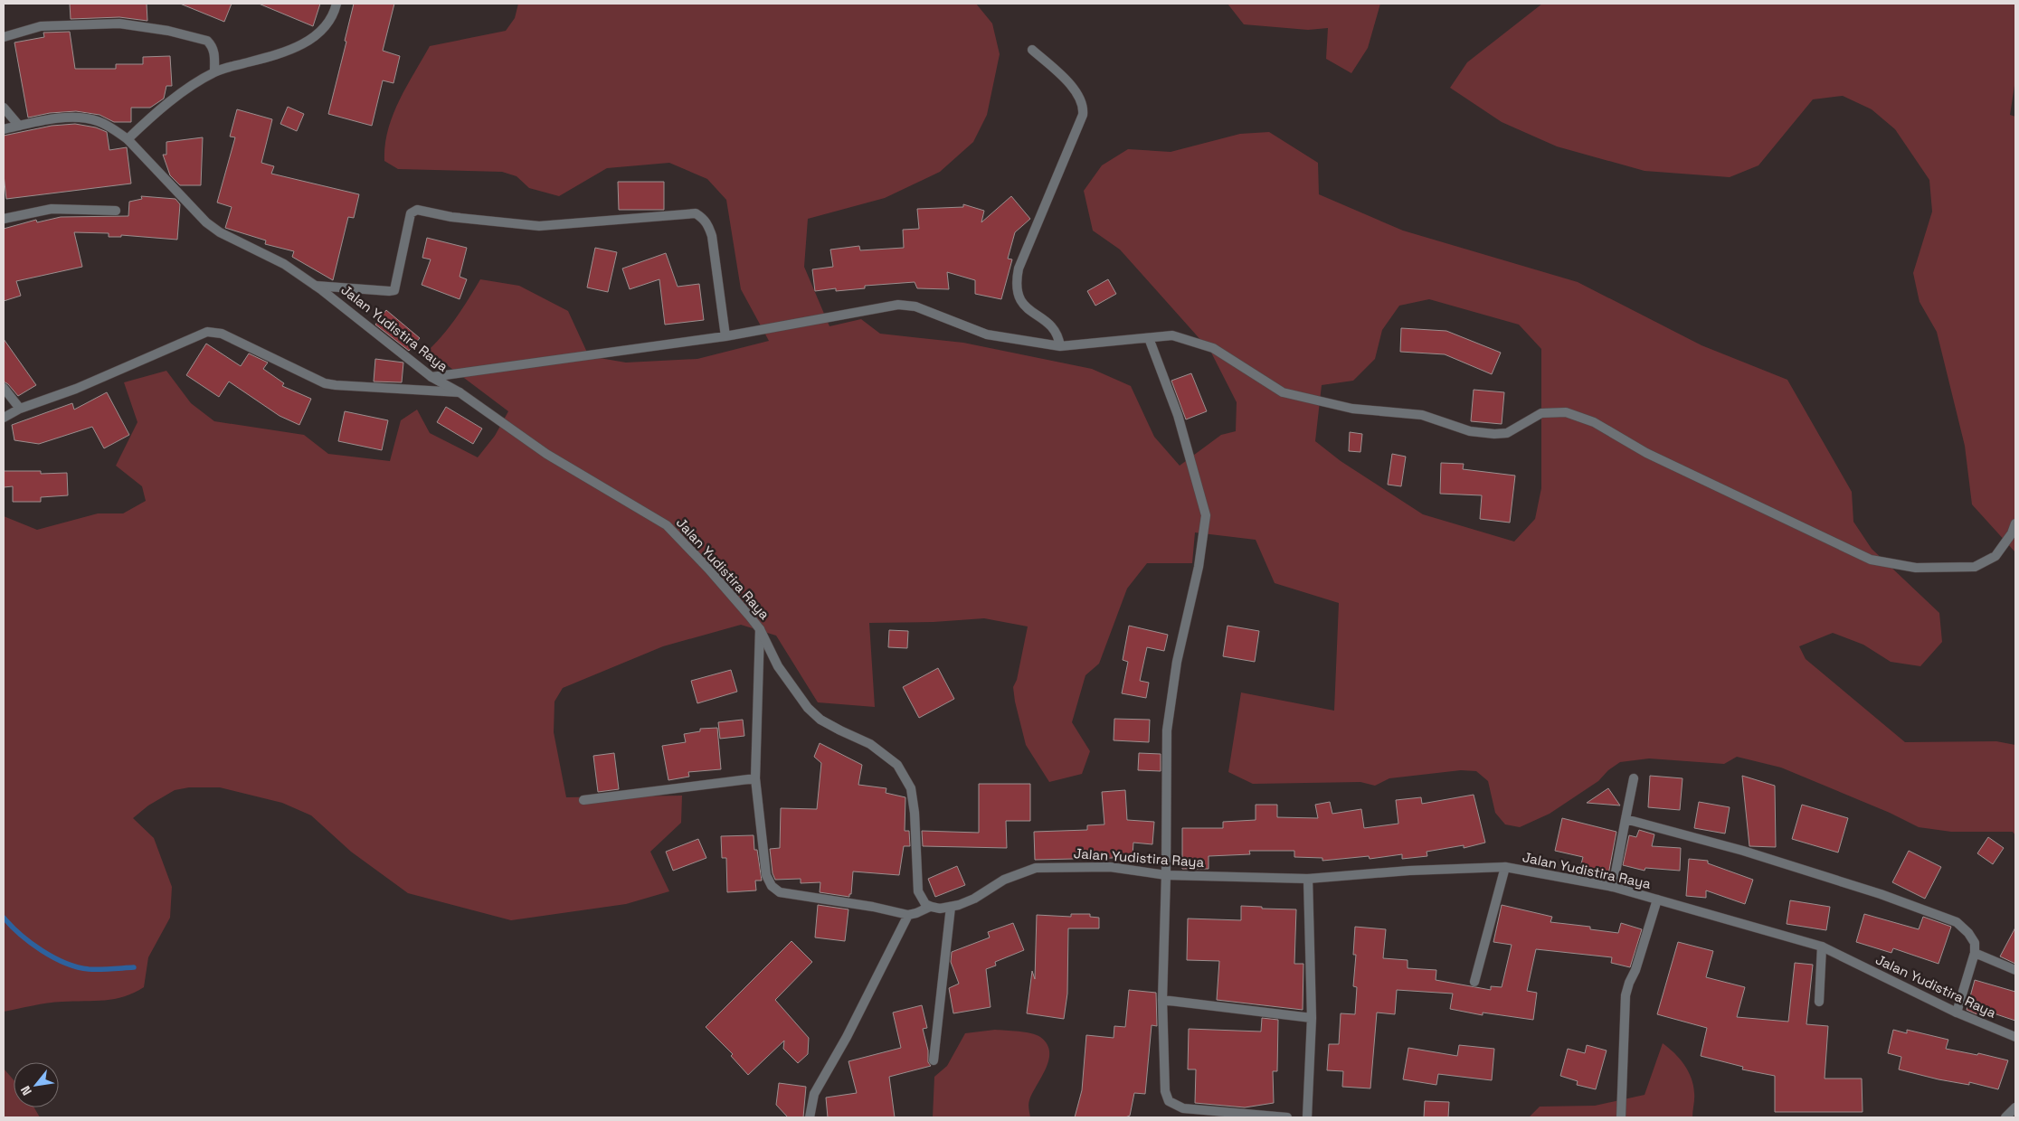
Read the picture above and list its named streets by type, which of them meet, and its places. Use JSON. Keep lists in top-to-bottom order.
{
  "streets": {
    "street": ["Jalan Yudistira Raya"]
  },
  "north": "bottom left"
}
